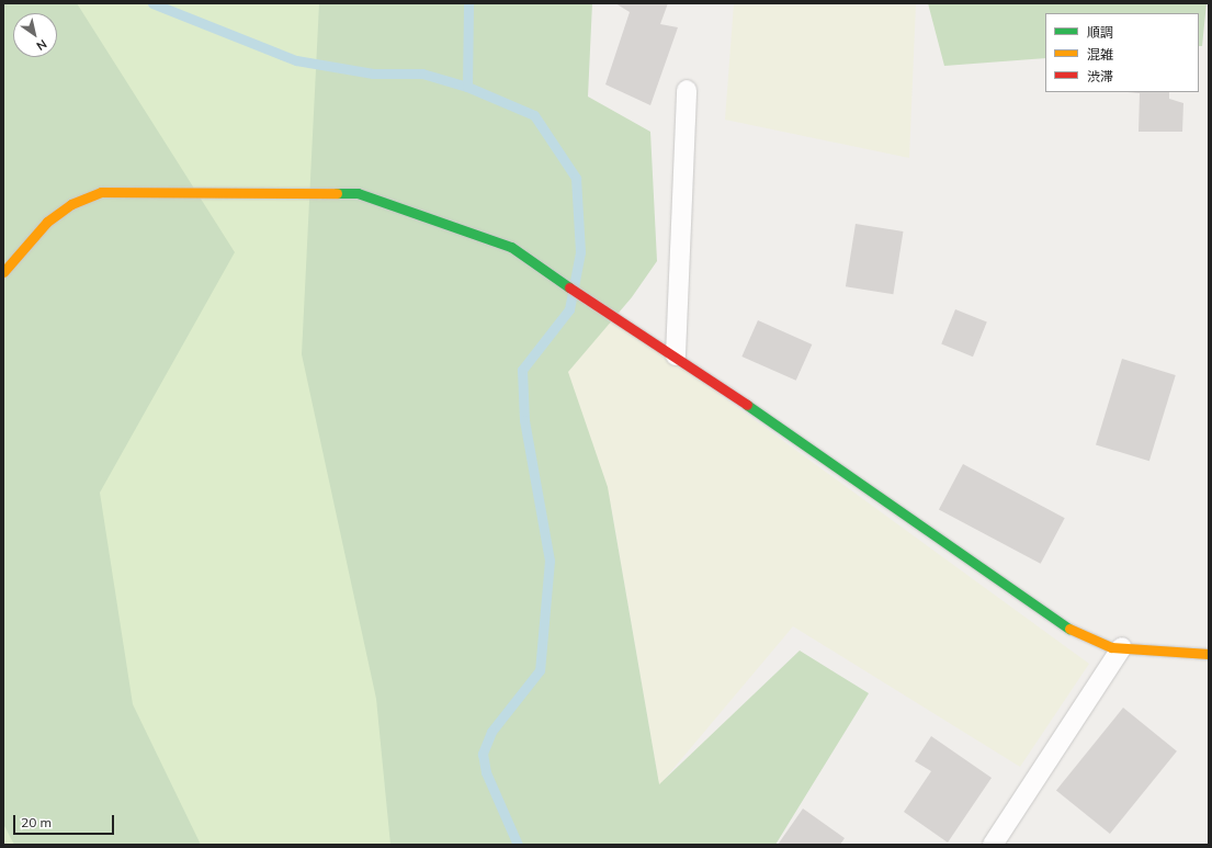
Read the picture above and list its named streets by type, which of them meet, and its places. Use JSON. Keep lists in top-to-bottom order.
{
  "legend": ["順調", "混雑", "渋滞"],
  "scale_bar": "20 m",
  "north": "bottom right"
}
